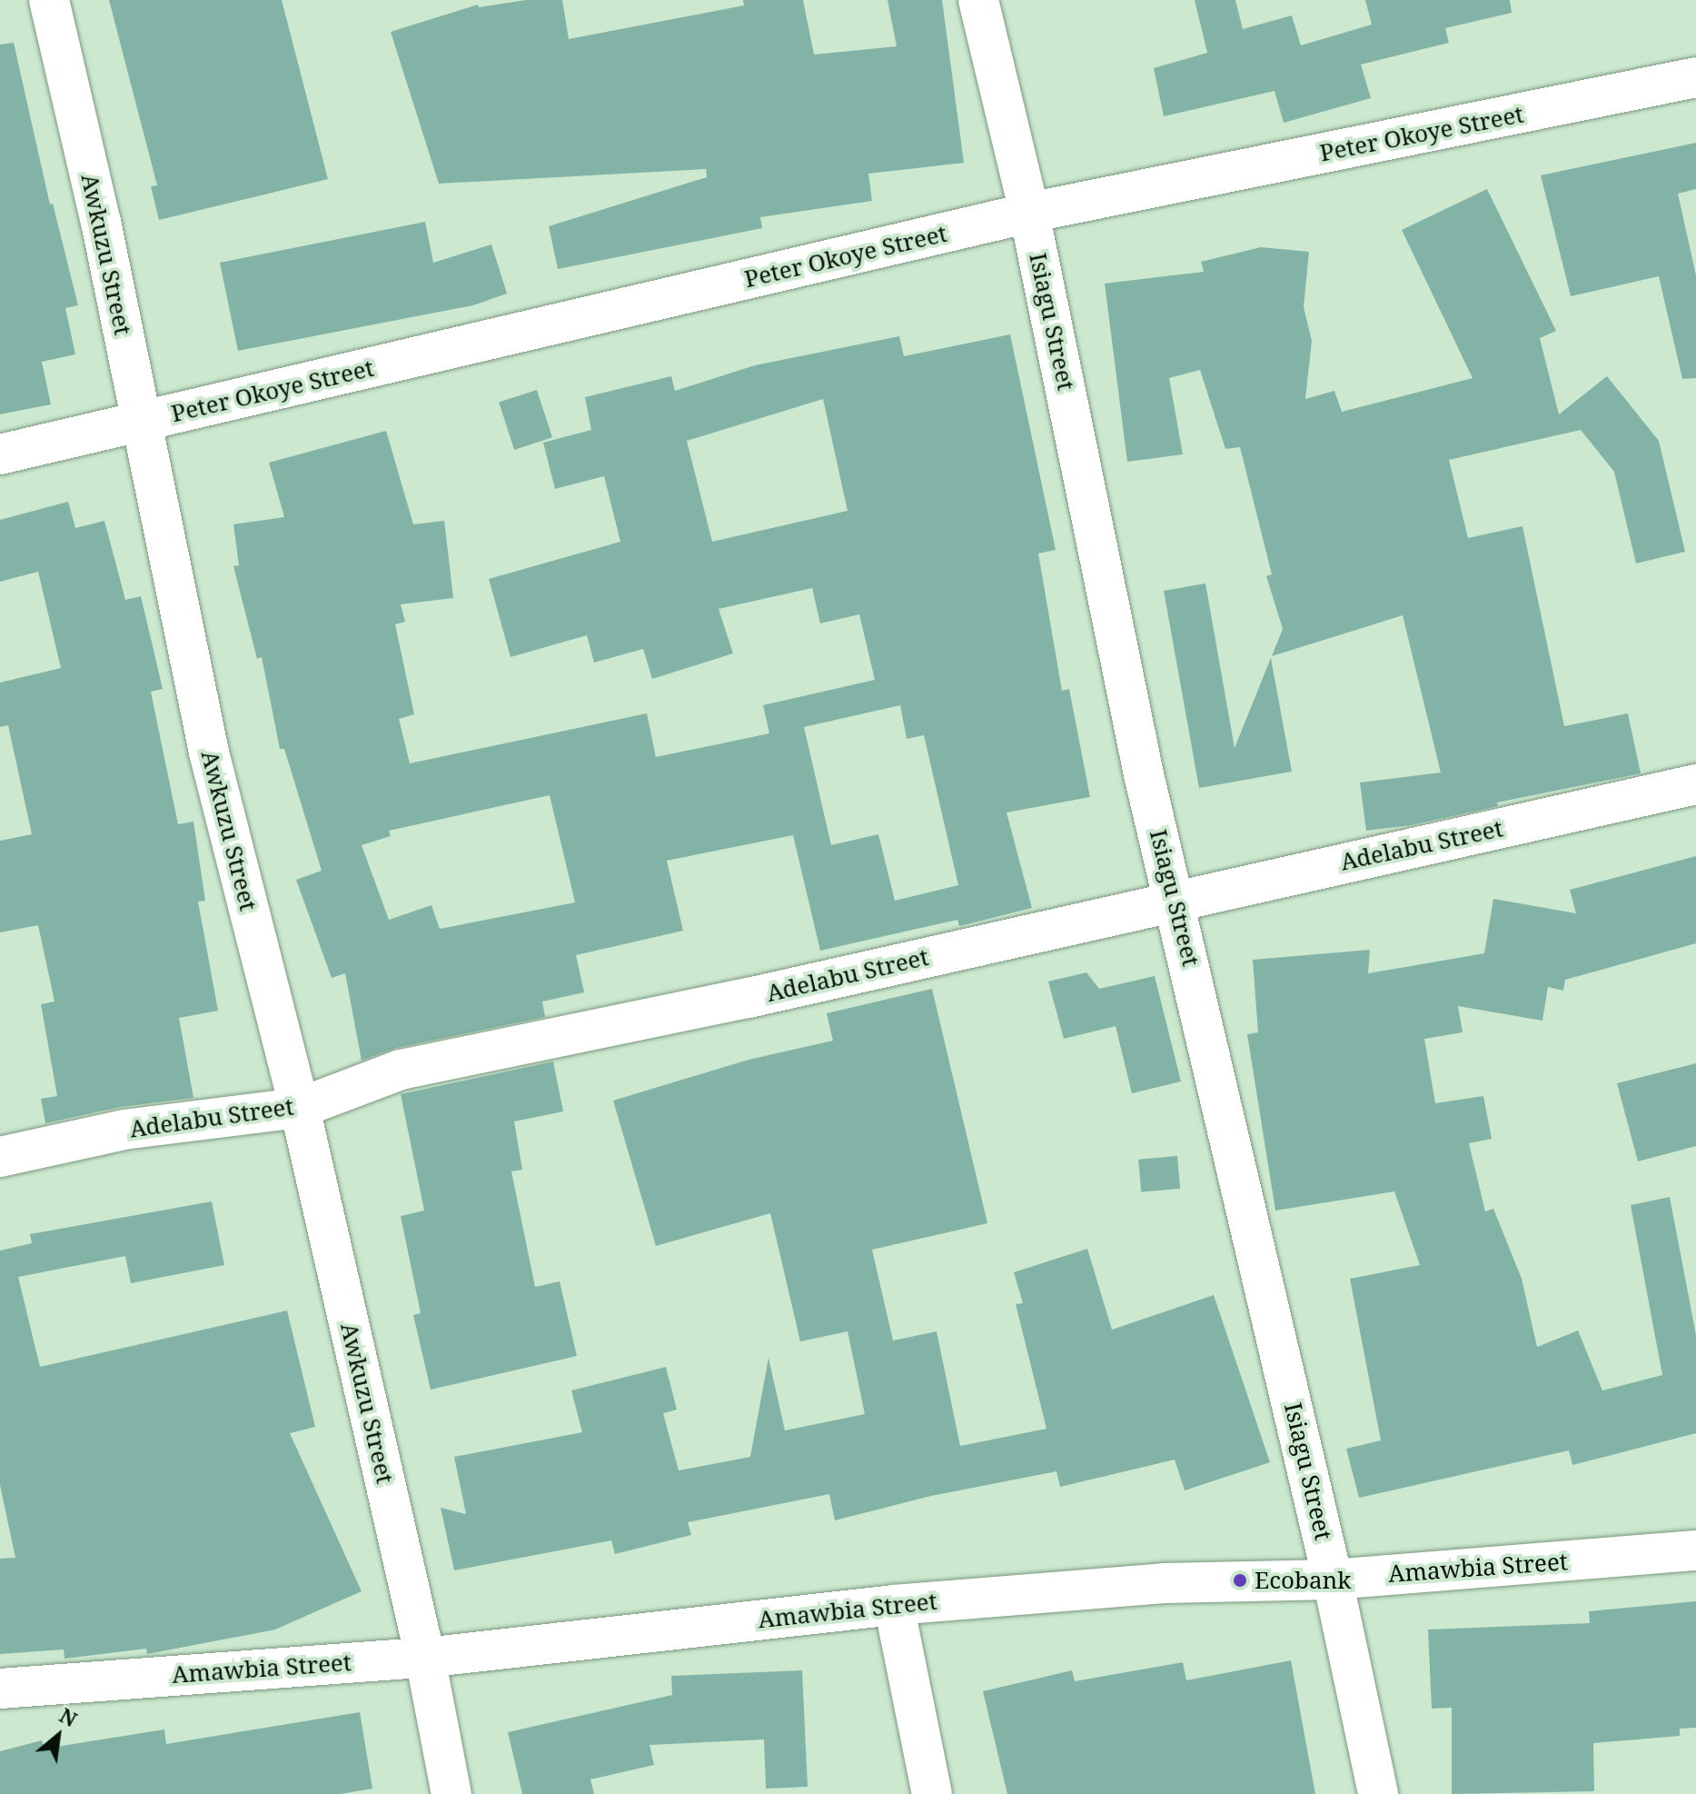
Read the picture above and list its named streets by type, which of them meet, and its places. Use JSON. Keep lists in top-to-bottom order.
{
  "streets": {
    "street": [
      "Peter Okoye Street",
      "Awkuzu Street",
      "Isiagu Street",
      "Adelabu Street",
      "Amawbia Street"
    ]
  },
  "crossings": [
    ["Peter Okoye Street", "Awkuzu Street"],
    ["Peter Okoye Street", "Isiagu Street"],
    ["Awkuzu Street", "Adelabu Street"],
    ["Awkuzu Street", "Amawbia Street"],
    ["Isiagu Street", "Adelabu Street"],
    ["Isiagu Street", "Amawbia Street"]
  ],
  "places": ["Ecobank"],
  "north": "top right"
}
